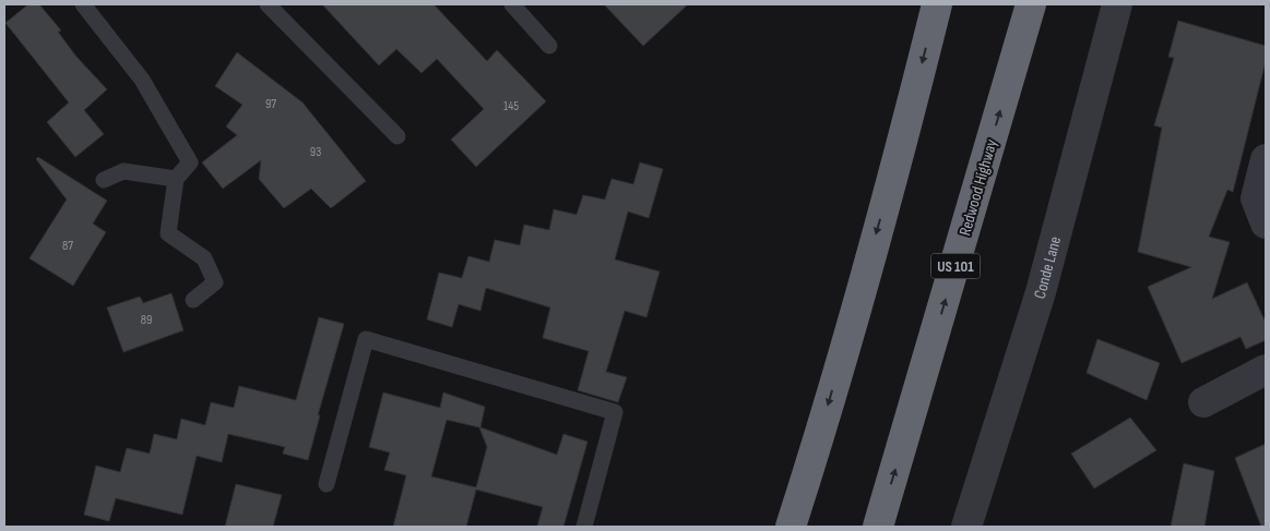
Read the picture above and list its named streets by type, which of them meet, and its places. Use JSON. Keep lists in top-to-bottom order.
{
  "streets": {
    "highway": ["Redwood Highway", "US 101"],
    "street": ["Conde Lane"]
  },
  "house_numbers": [
    "97",
    "145",
    "93",
    "87",
    "89"
  ]
}
